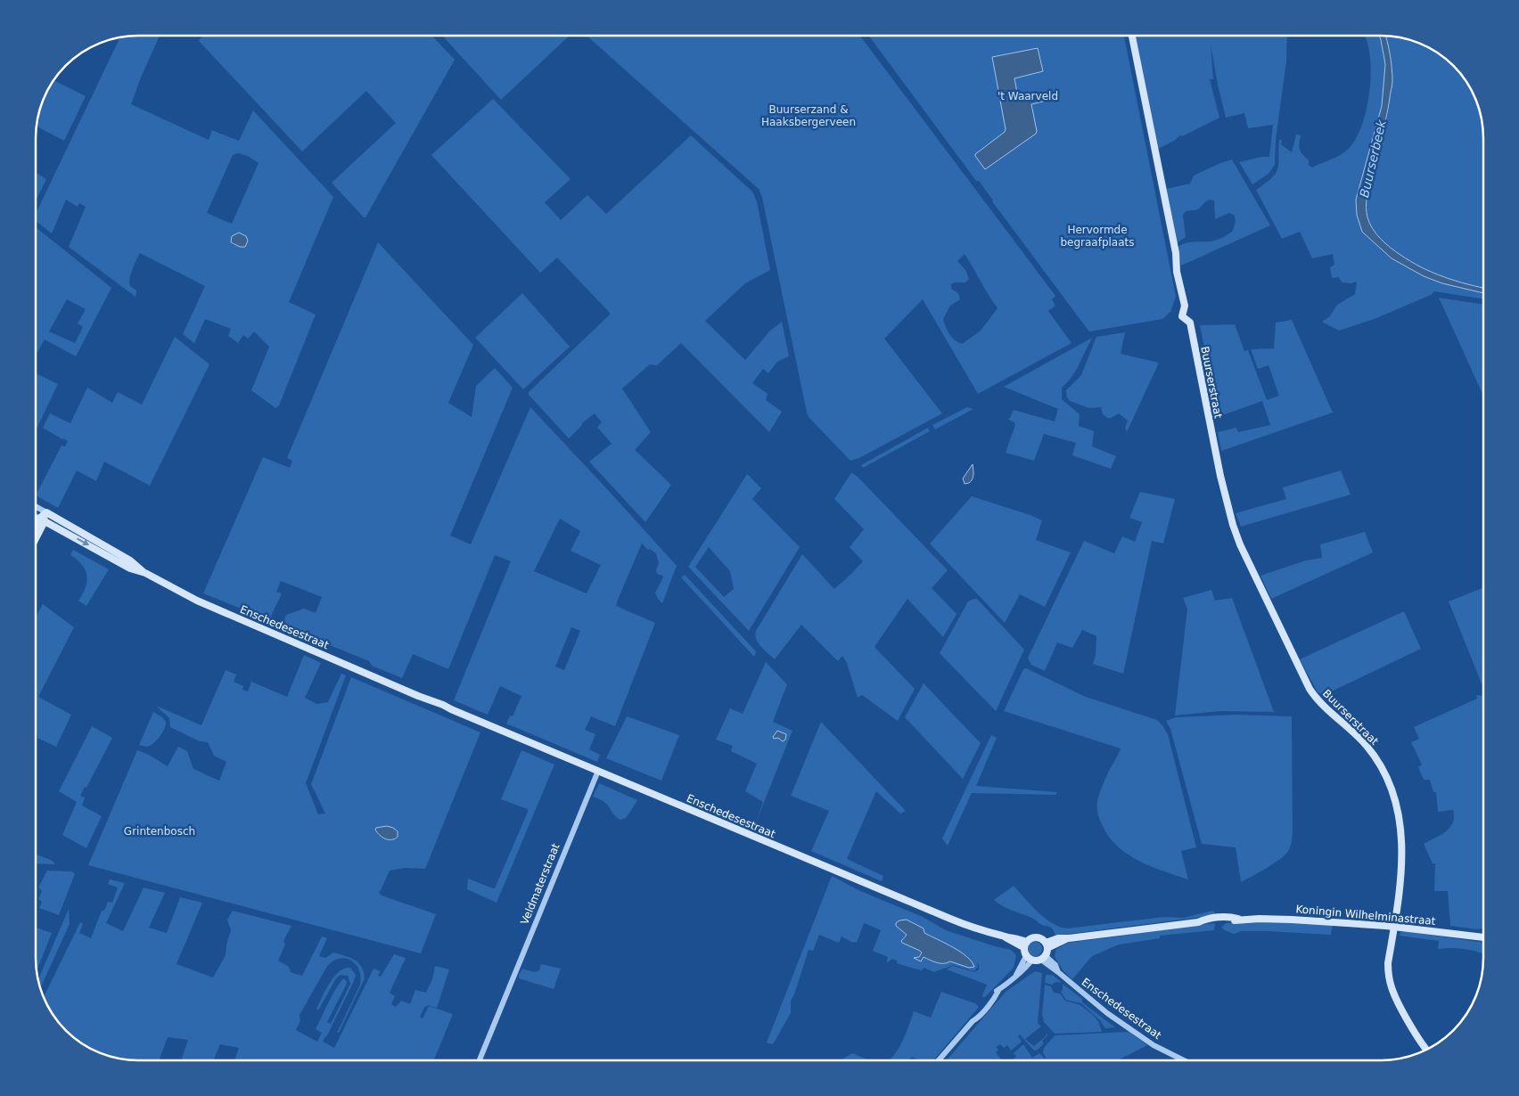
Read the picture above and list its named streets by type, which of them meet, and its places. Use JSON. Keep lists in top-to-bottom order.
{
  "streets": {
    "main road": ["Buurserstraat", "Enschedesestraat", "Koningin Wilhelminastraat"],
    "street": ["Veldmaterstraat"]
  },
  "crossings": [
    ["Enschedesestraat", "Veldmaterstraat"],
    ["Enschedesestraat", "Koningin Wilhelminastraat"]
  ],
  "water": ["Buurserbeek"],
  "parks": [
    "'t Waarveld",
    "Buurserzand & Haaksbergerveen",
    "Hervormde begraafplaats",
    "Grintenbosch"
  ]
}
